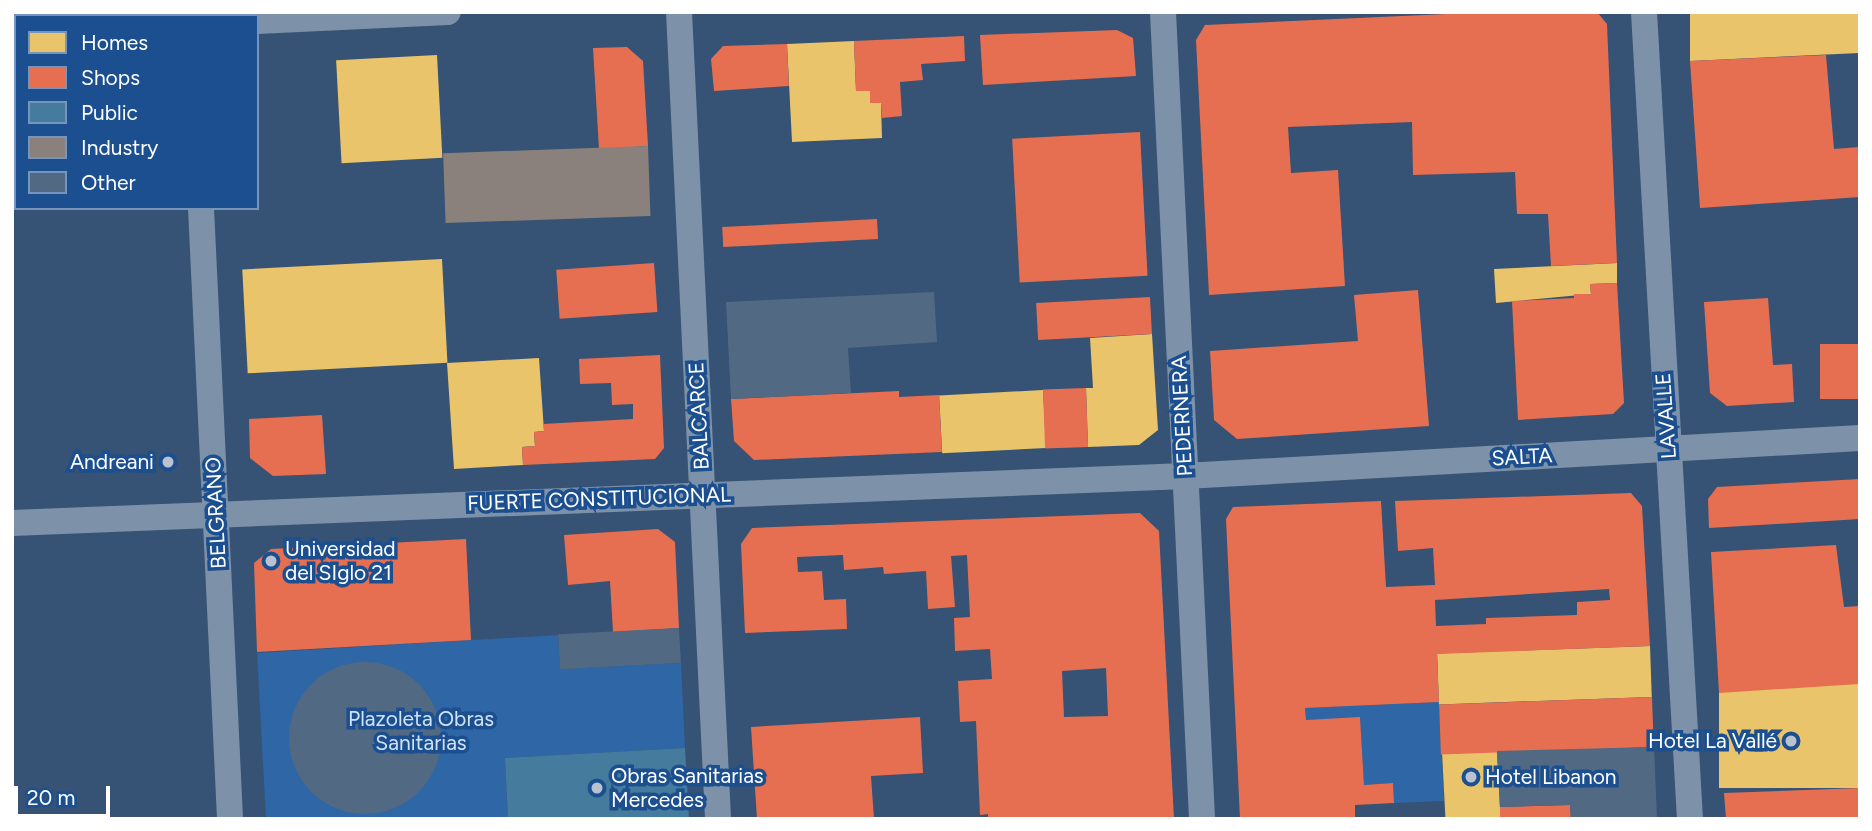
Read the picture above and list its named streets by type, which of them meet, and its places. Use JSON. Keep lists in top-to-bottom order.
{
  "streets": {
    "street": [
      "BALCARCE",
      "PEDERNERA",
      "LAVALLE",
      "SALTA",
      "FUERTE CONSTITUCIONAL",
      "BELGRANO"
    ]
  },
  "crossings": [
    ["BALCARCE", "FUERTE CONSTITUCIONAL"],
    ["PEDERNERA", "SALTA"],
    ["PEDERNERA", "FUERTE CONSTITUCIONAL"],
    ["LAVALLE", "SALTA"],
    ["SALTA", "FUERTE CONSTITUCIONAL"],
    ["FUERTE CONSTITUCIONAL", "BELGRANO"]
  ],
  "parks": ["Plazoleta Obras Sanitarias"],
  "places": [
    "Andreani",
    "Universidad del SIglo 21",
    "Hotel La Vallé",
    "Hotel Libanon",
    "Obras Sanitarias Mercedes"
  ],
  "legend": [
    "Homes",
    "Shops",
    "Public",
    "Industry",
    "Other"
  ],
  "scale_bar": "20 m"
}
